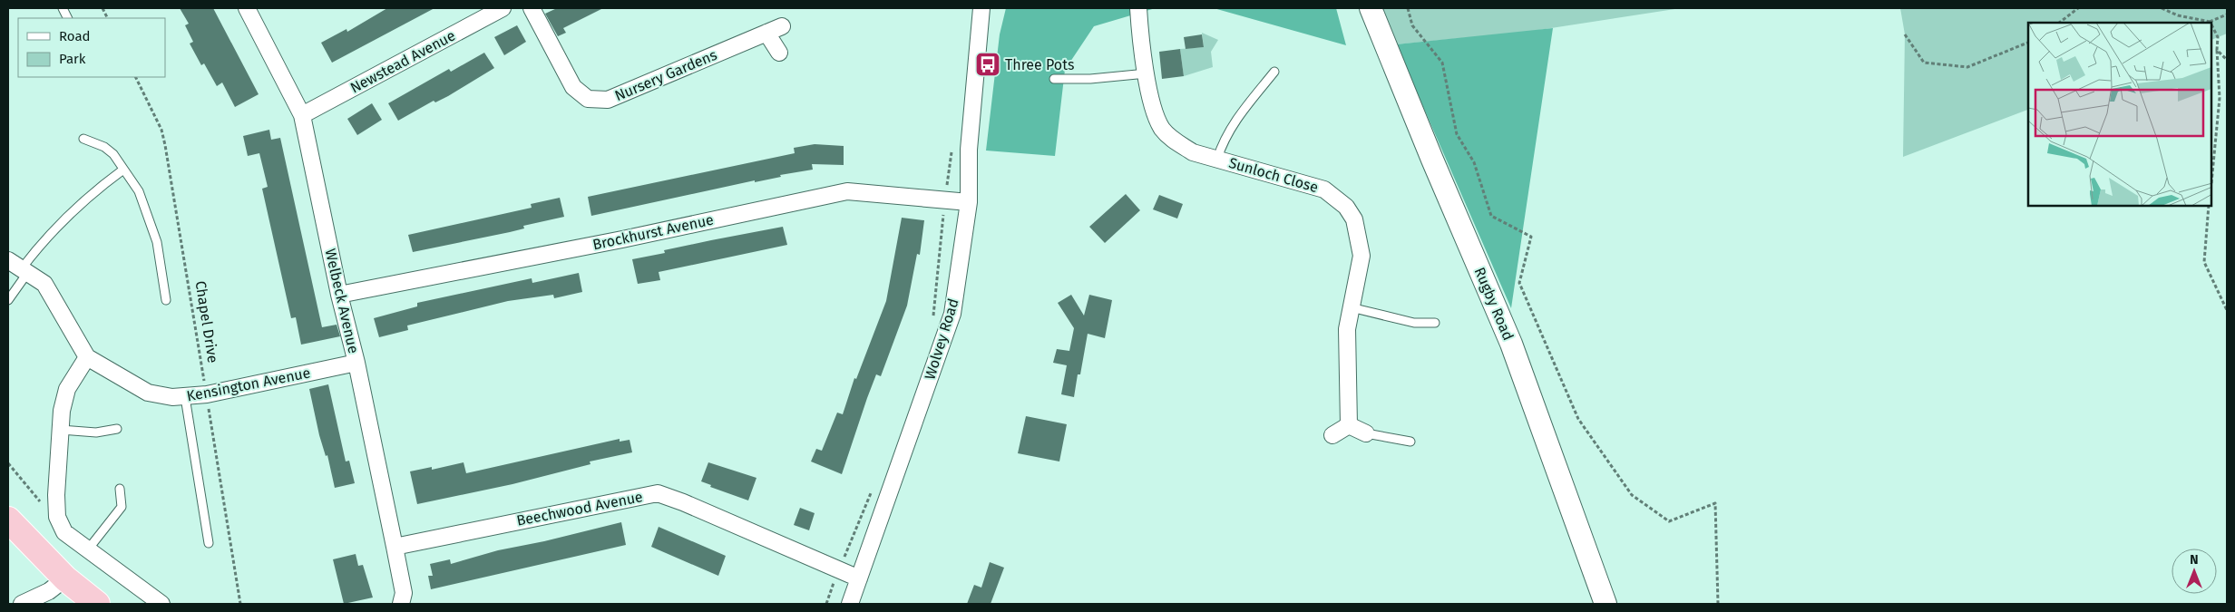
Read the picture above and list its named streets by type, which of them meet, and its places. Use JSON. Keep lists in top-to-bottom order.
{
  "streets": {
    "main road": ["Rugby Road"],
    "street": [
      "Newstead Avenue",
      "Nursery Gardens",
      "Sunloch Close",
      "Brockhurst Avenue",
      "Welbeck Avenue",
      "Wolvey Road",
      "Kensington Avenue",
      "Beechwood Avenue"
    ],
    "path": ["Chapel Drive"]
  },
  "crossings": [
    ["Newstead Avenue", "Welbeck Avenue"],
    ["Brockhurst Avenue", "Welbeck Avenue"],
    ["Brockhurst Avenue", "Wolvey Road"],
    ["Welbeck Avenue", "Kensington Avenue"],
    ["Welbeck Avenue", "Beechwood Avenue"],
    ["Chapel Drive", "Kensington Avenue"],
    ["Wolvey Road", "Beechwood Avenue"]
  ],
  "places": {
    "bus stop": ["Three Pots"]
  },
  "legend": ["Road", "Park"],
  "north": "top"
}
